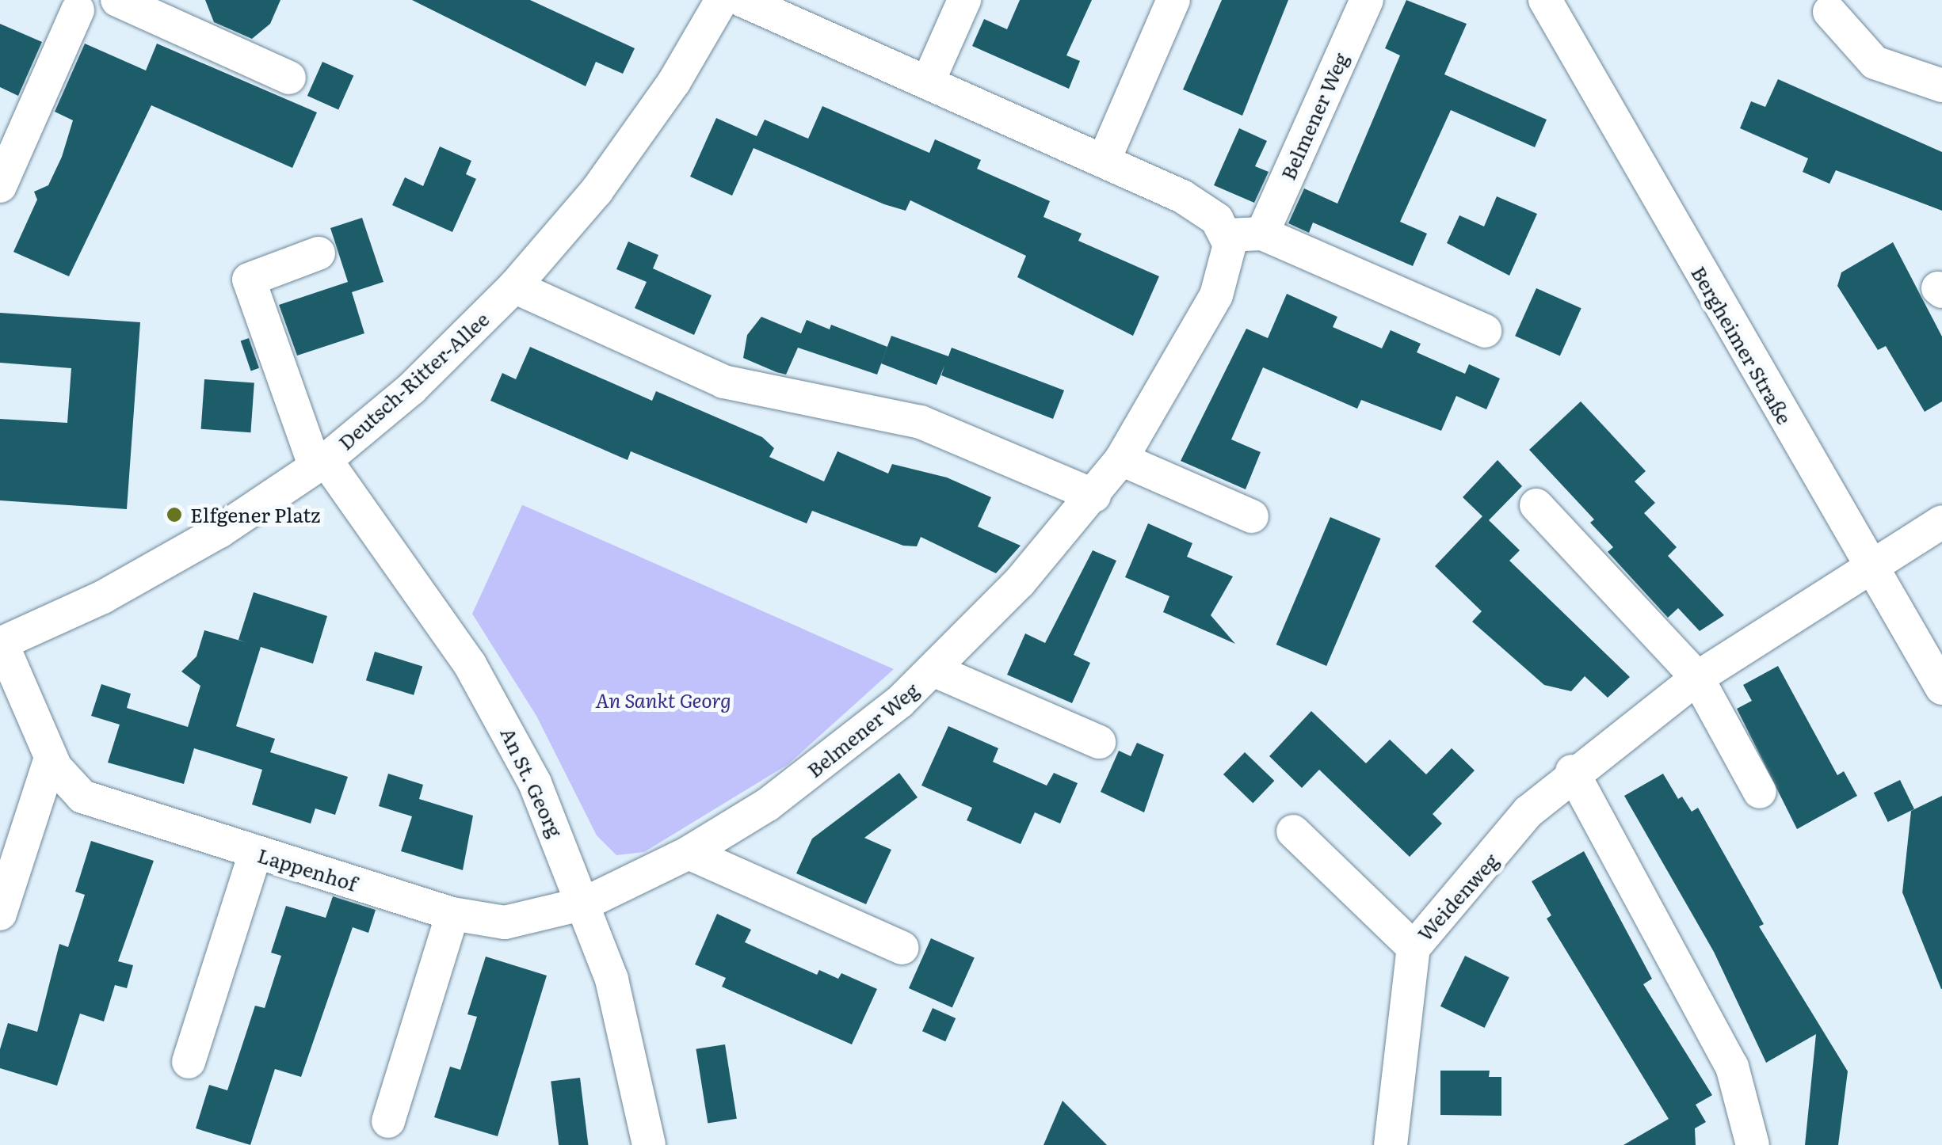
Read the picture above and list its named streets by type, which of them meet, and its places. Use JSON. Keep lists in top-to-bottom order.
{
  "streets": {
    "street": [
      "Belmener Weg",
      "Bergheimer Straße",
      "Deutsch-Ritter-Allee",
      "An St. Georg",
      "Lappenhof",
      "Weidenweg"
    ]
  },
  "crossings": [
    ["Belmener Weg", "An St. Georg"],
    ["Belmener Weg", "Lappenhof"],
    ["Bergheimer Straße", "Weidenweg"],
    ["Deutsch-Ritter-Allee", "An St. Georg"],
    ["Deutsch-Ritter-Allee", "Lappenhof"],
    ["An St. Georg", "Lappenhof"]
  ],
  "parks": ["An Sankt Georg"],
  "places": ["Elfgener Platz"]
}
